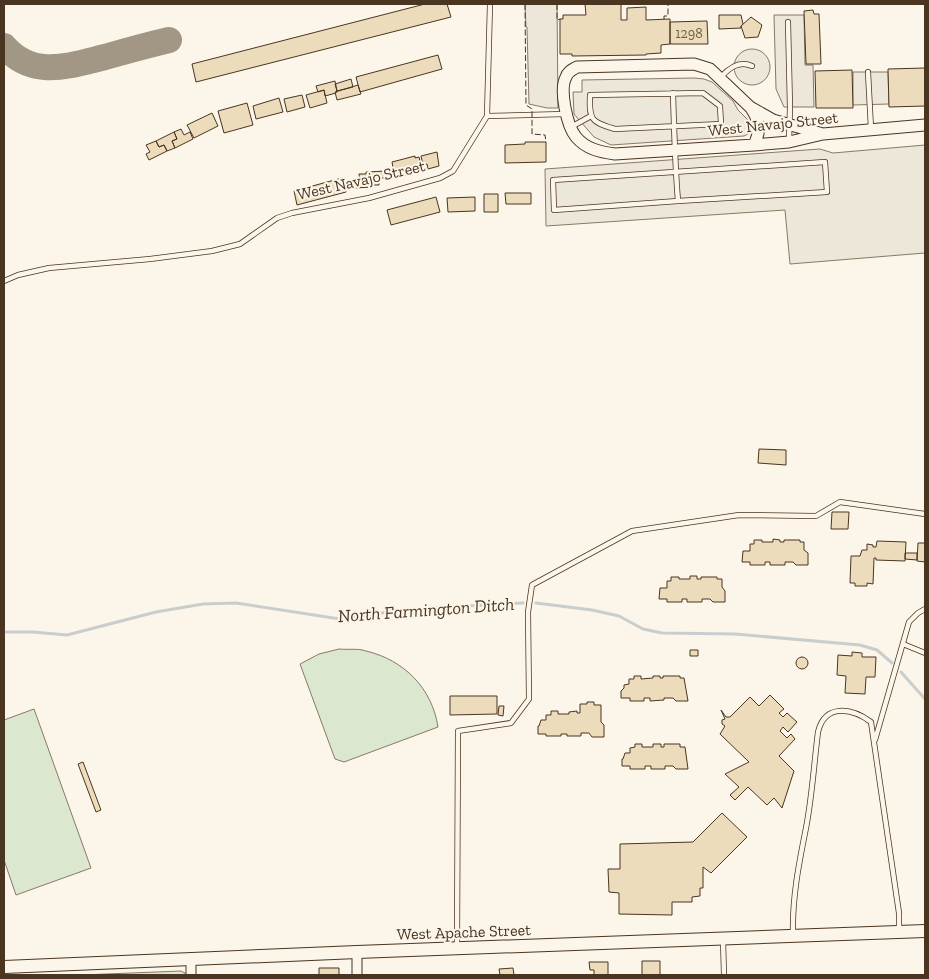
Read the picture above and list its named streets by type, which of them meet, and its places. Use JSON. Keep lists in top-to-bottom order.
{
  "streets": {
    "main road": ["West Apache Street"],
    "street": ["West Navajo Street"]
  },
  "water": ["North Farmington Ditch"],
  "house_numbers": ["1298"]
}
